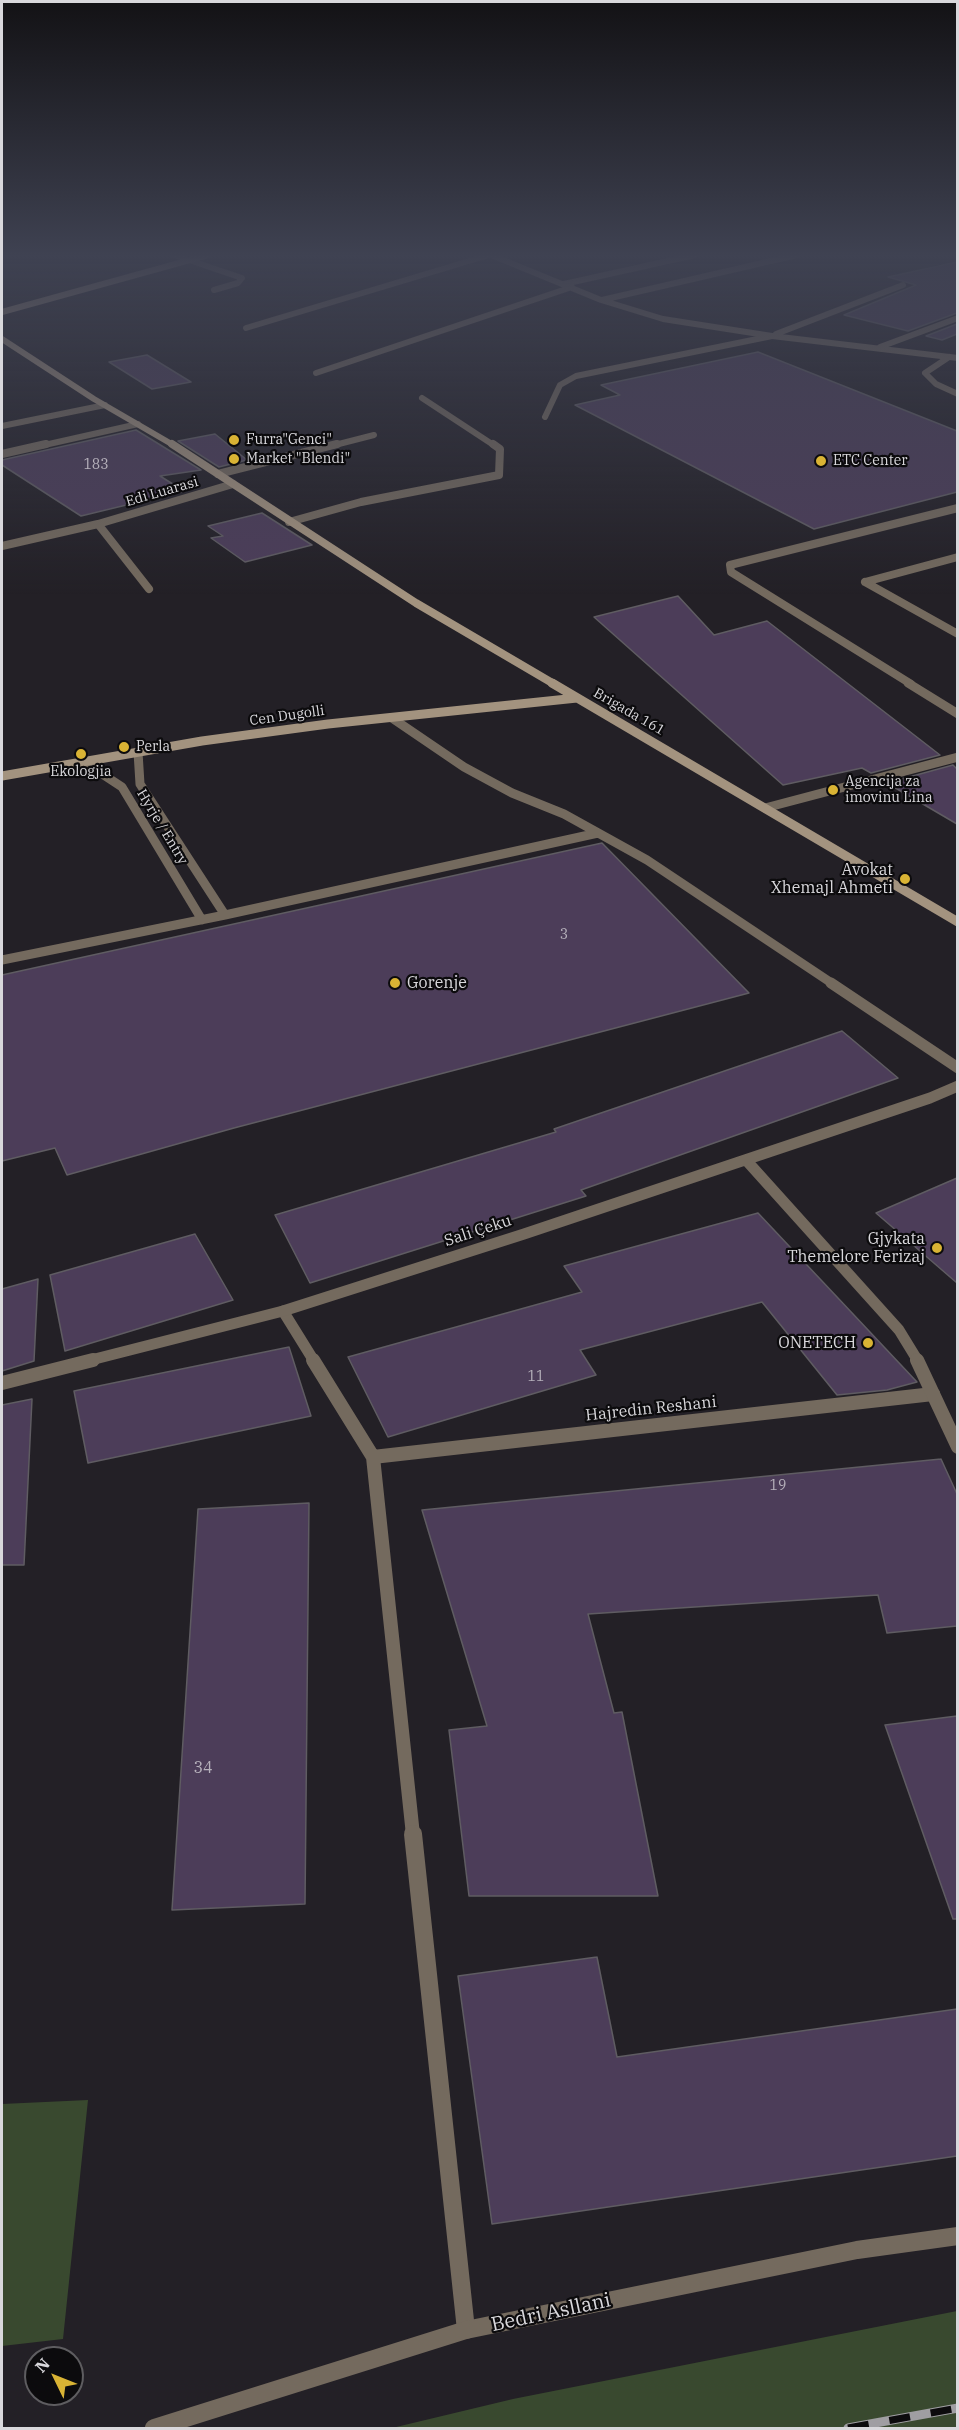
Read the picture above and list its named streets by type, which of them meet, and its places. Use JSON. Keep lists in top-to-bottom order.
{
  "streets": {
    "street": [
      "Edi Luarasi",
      "Brigada 161",
      "Cen Dugolli",
      "Hyrje / Entry",
      "Sali Çeku",
      "Hajredin Reshani",
      "Bedri Asllani"
    ]
  },
  "crossings": [
    ["Edi Luarasi", "Brigada 161"],
    ["Brigada 161", "Cen Dugolli"],
    ["Cen Dugolli", "Hyrje / Entry"]
  ],
  "places": [
    "Furra\"Genci\"",
    "Market \"Blendi\"",
    "ETC Center",
    "Perla",
    "Ekologjia",
    "Agencija za imovinu Lina",
    "Avokat Xhemajl Ahmeti",
    "Gorenje",
    "Gjykata Themelore Ferizaj",
    "ONETECH"
  ],
  "house_numbers": [
    "183",
    "3",
    "11",
    "19",
    "34"
  ],
  "north": "top left"
}
